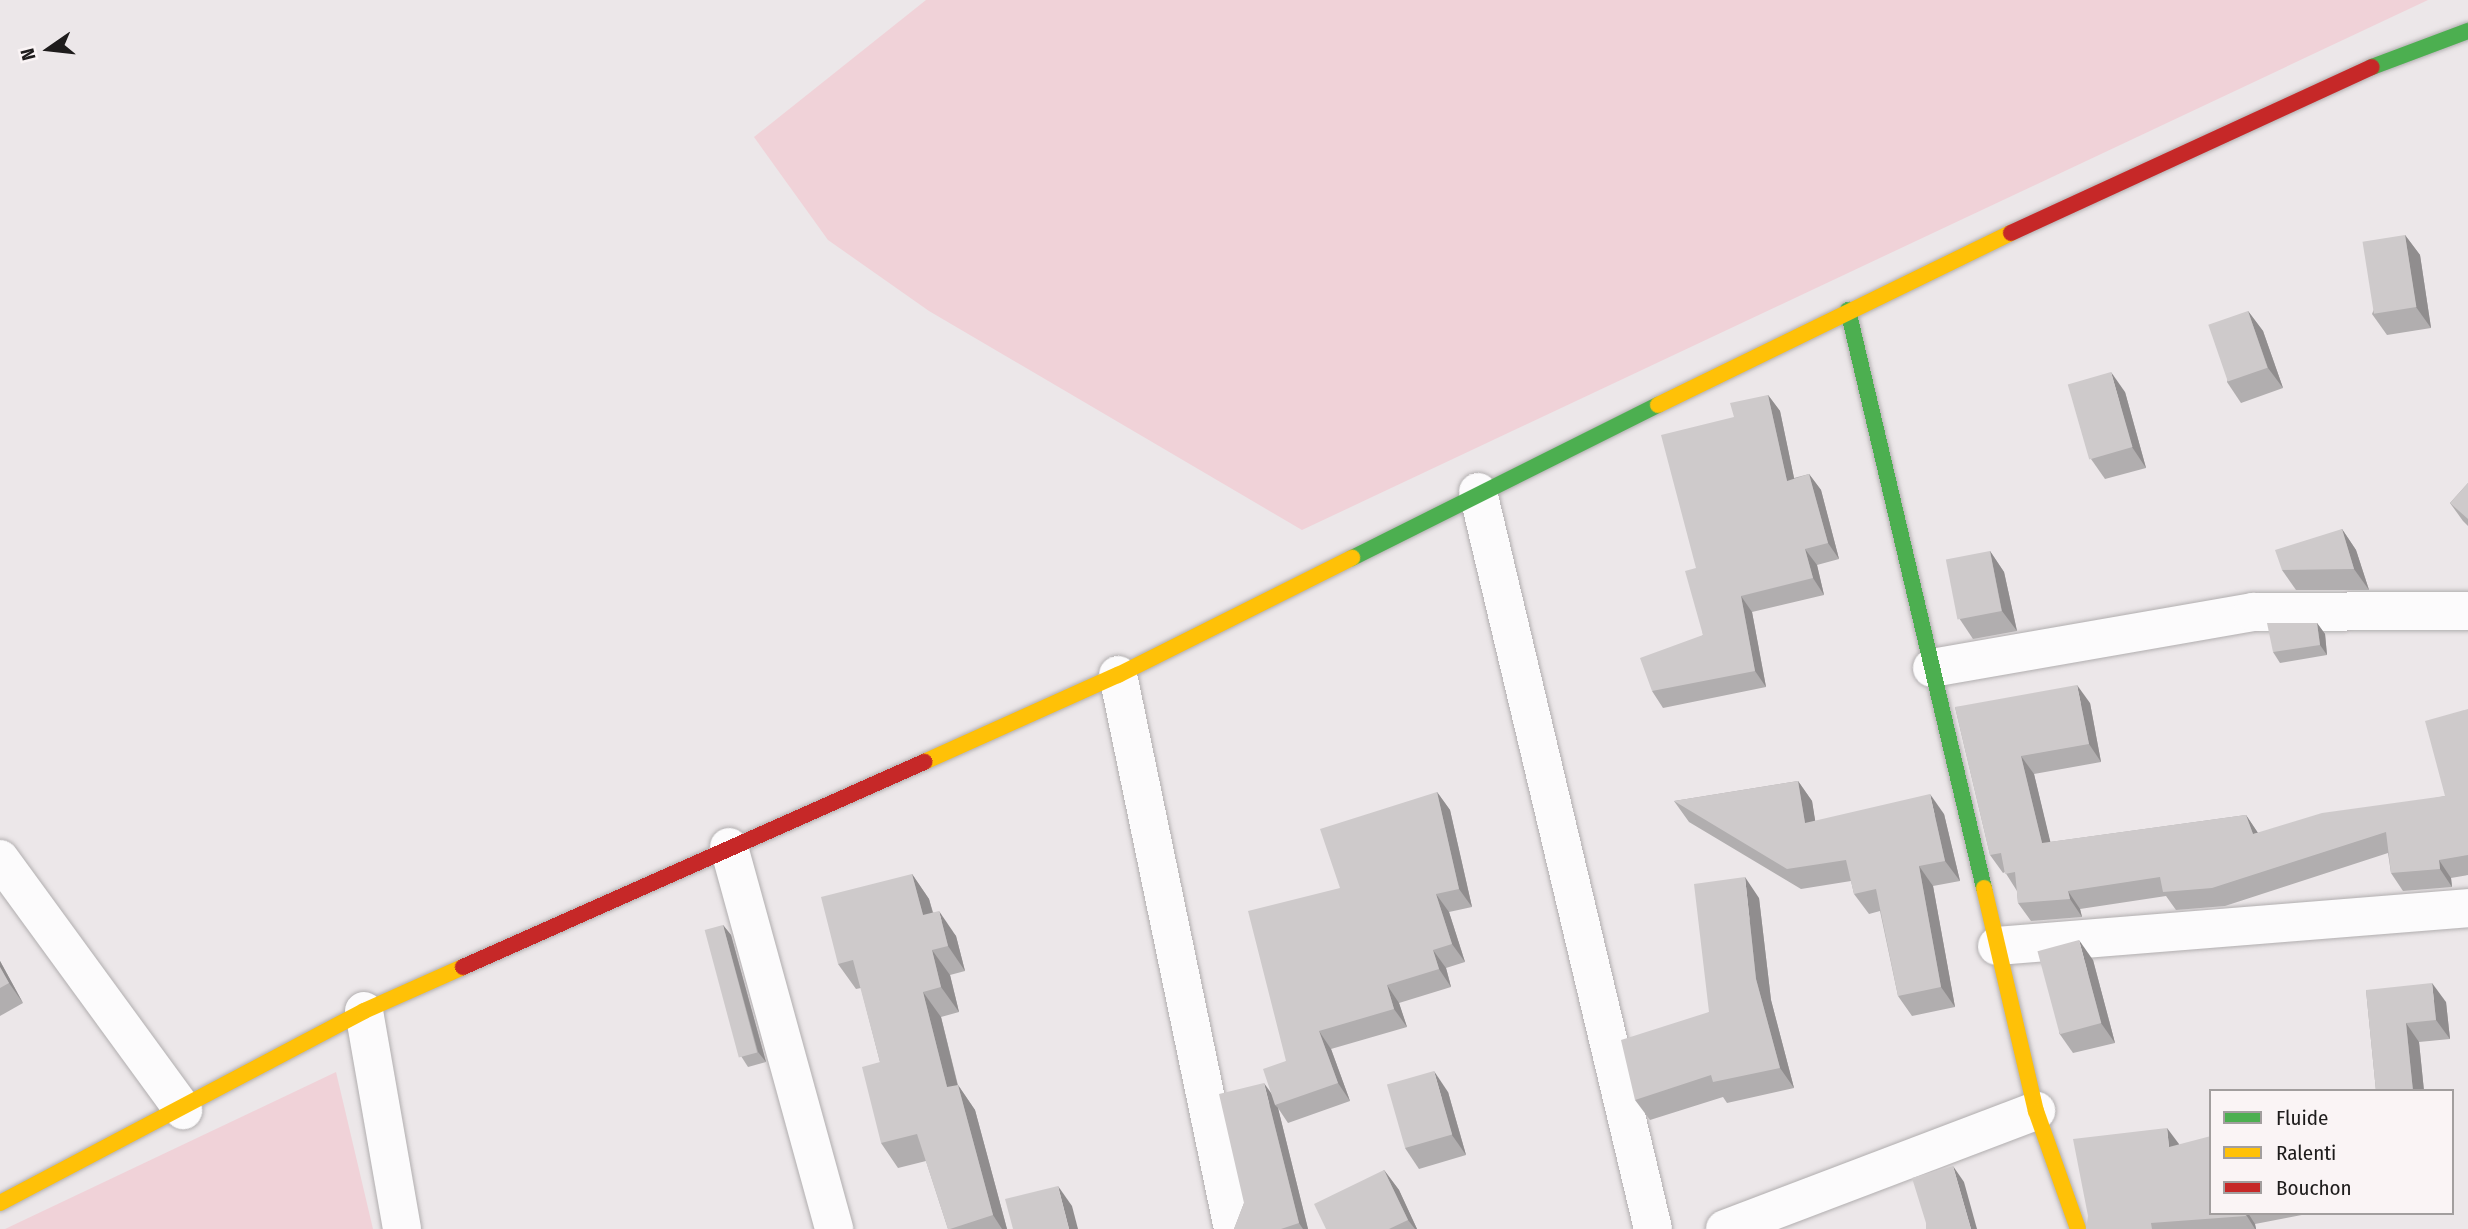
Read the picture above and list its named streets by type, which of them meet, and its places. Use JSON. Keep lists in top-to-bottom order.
{
  "legend": ["Fluide", "Ralenti", "Bouchon"],
  "north": "left"
}
